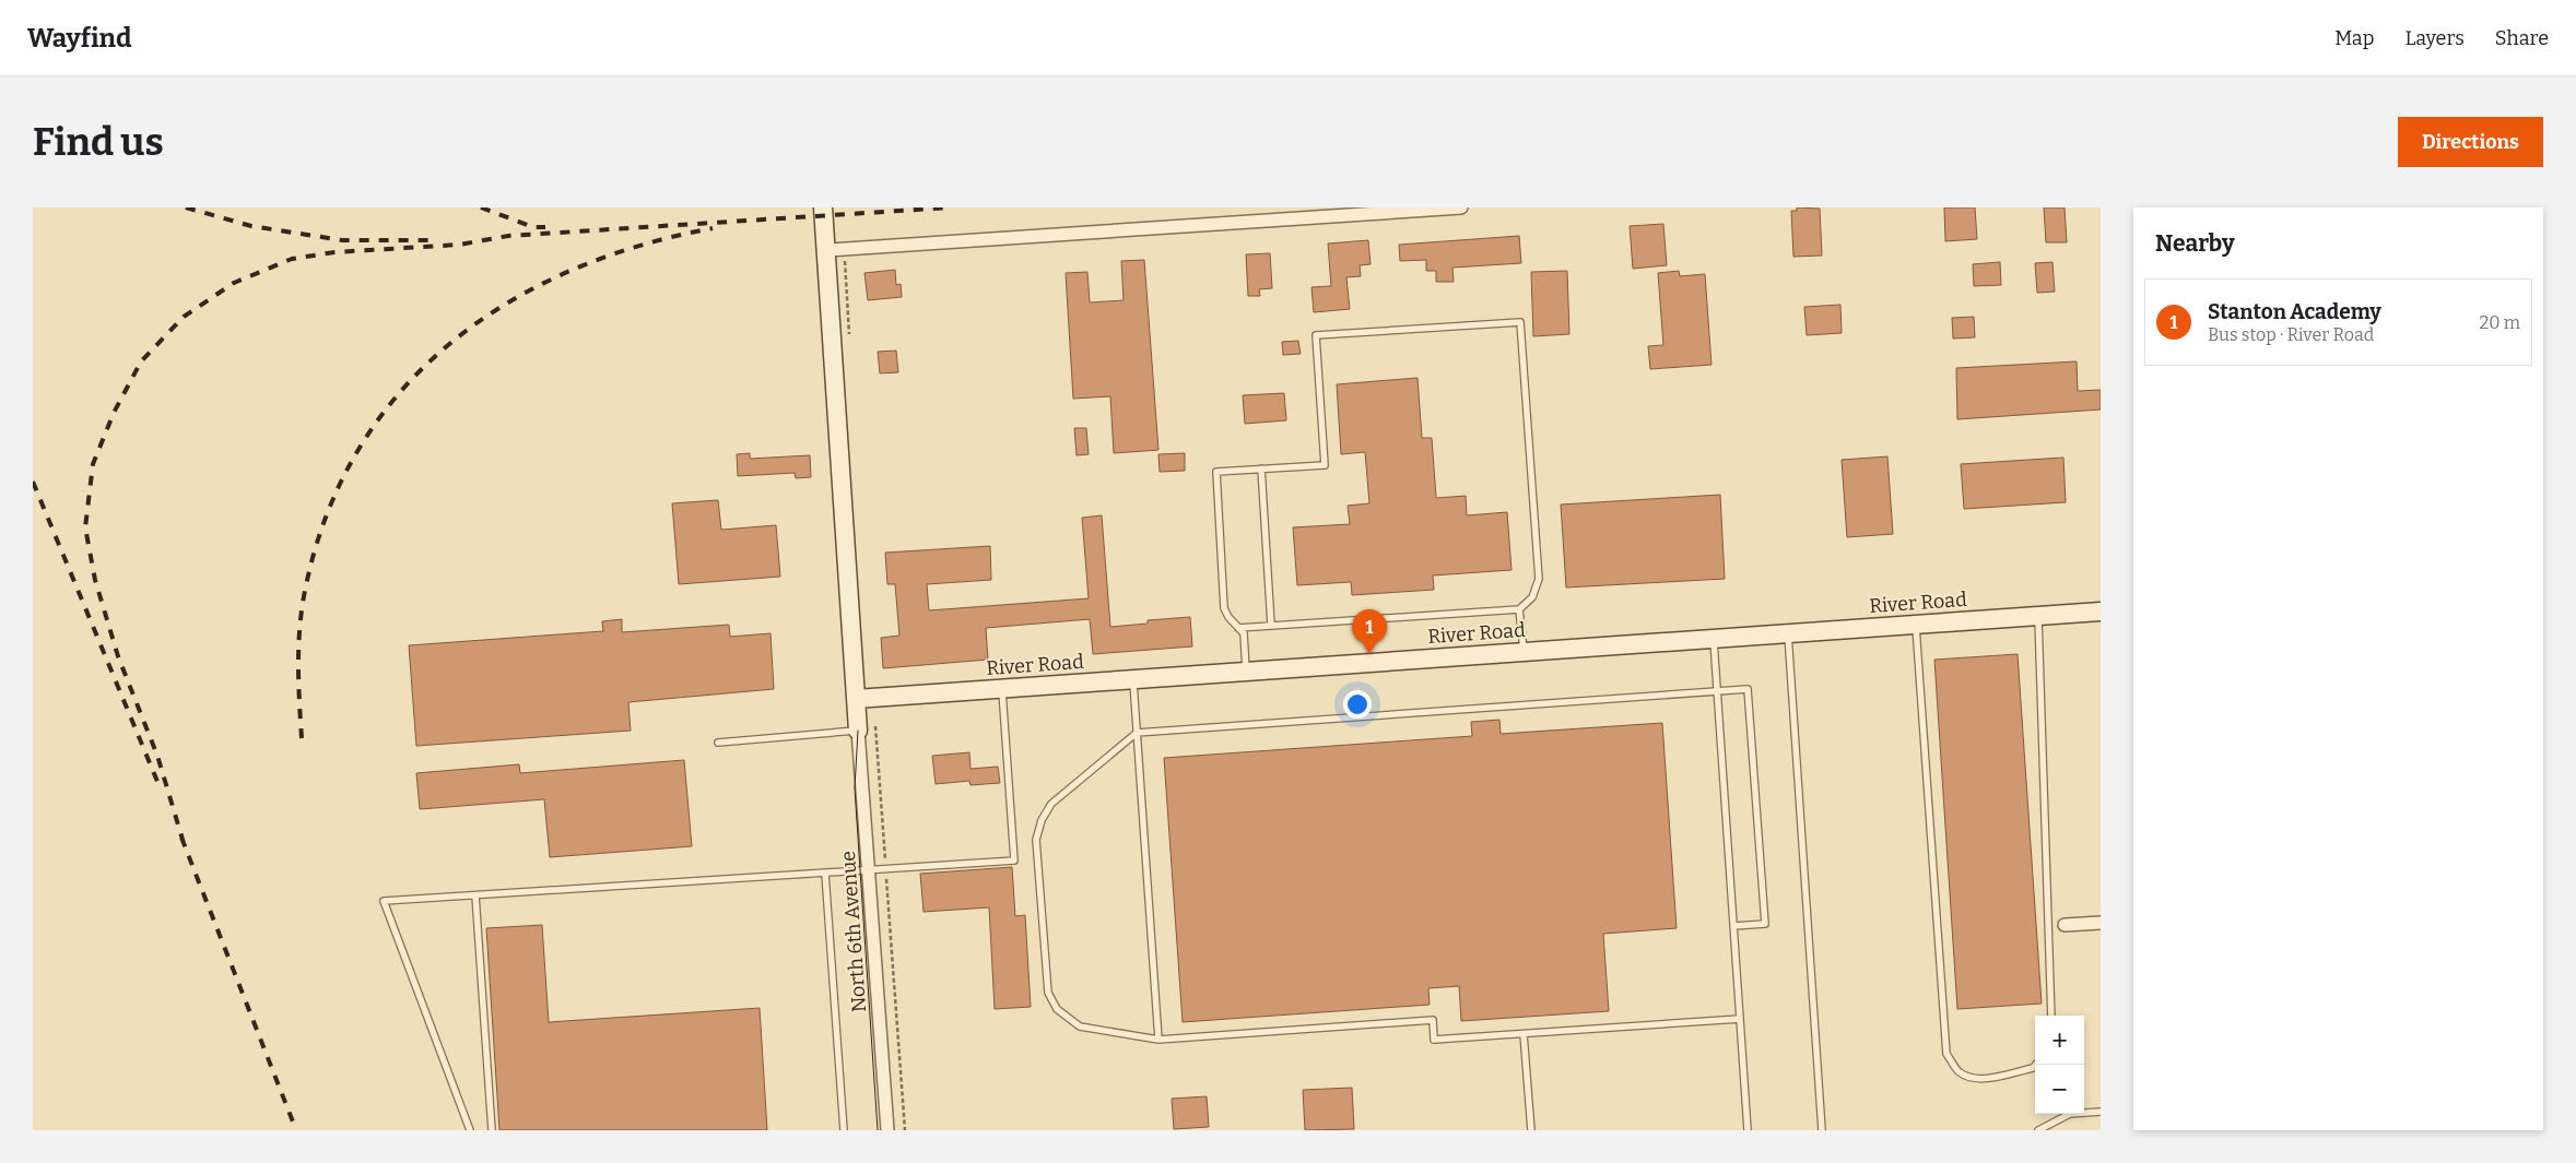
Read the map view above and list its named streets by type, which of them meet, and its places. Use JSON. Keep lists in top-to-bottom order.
{
  "streets": {
    "street": ["River Road", "North 6th Avenue"]
  },
  "page": {
    "header": "Wayfind",
    "nav": ["Map", "Layers", "Share"],
    "buttons": "Directions",
    "title": "Find us",
    "heading": "Nearby",
    "list": [
      {
        "mark": "1",
        "name": "Stanton Academy",
        "note": "Bus stop · River Road",
        "value": "20 m"
      }
    ],
    "pins": "1",
    "map_buttons": ["+", "−"]
  }
}
